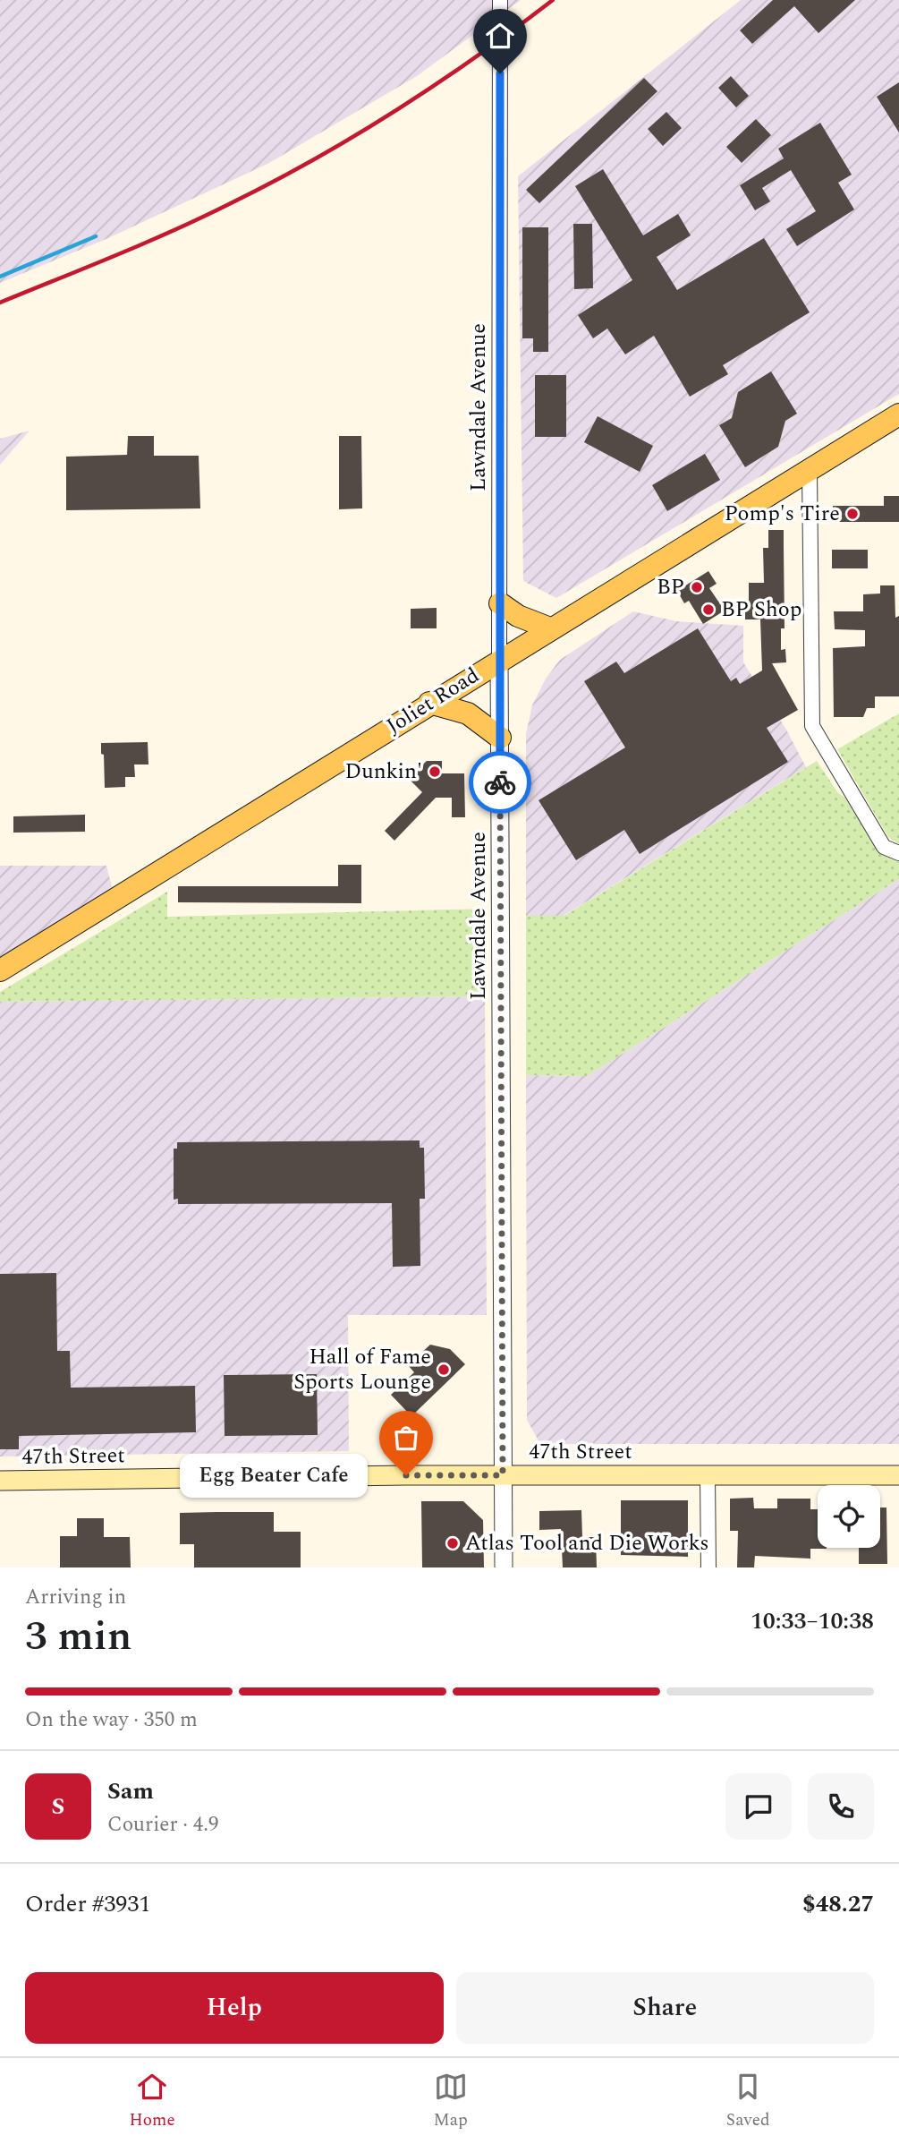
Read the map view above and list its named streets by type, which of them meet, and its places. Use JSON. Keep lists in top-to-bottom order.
{
  "streets": {
    "main road": ["Joliet Road", "47th Street"],
    "street": ["Lawndale Avenue"]
  },
  "crossings": [
    ["Lawndale Avenue", "Joliet Road"],
    ["Lawndale Avenue", "47th Street"]
  ],
  "places": [
    "Pomp's Tire",
    "BP",
    "BP Shop",
    "Dunkin'",
    "Hall of Fame Sports Lounge",
    "Egg Beater Cafe",
    "Atlas Tool and Die Works"
  ],
  "page": {
    "bubble": "Egg Beater Cafe",
    "heading": ["3 min", "Arriving in", "10:33–10:38"],
    "panel": [
      "Sam",
      "Courier · 4.9",
      "Order #3931",
      "$48.27"
    ],
    "bar": "On the way · 350 m",
    "round": "S",
    "buttons": ["Help", "Share"],
    "tabs": ["Home", "Map", "Saved"]
  }
}
